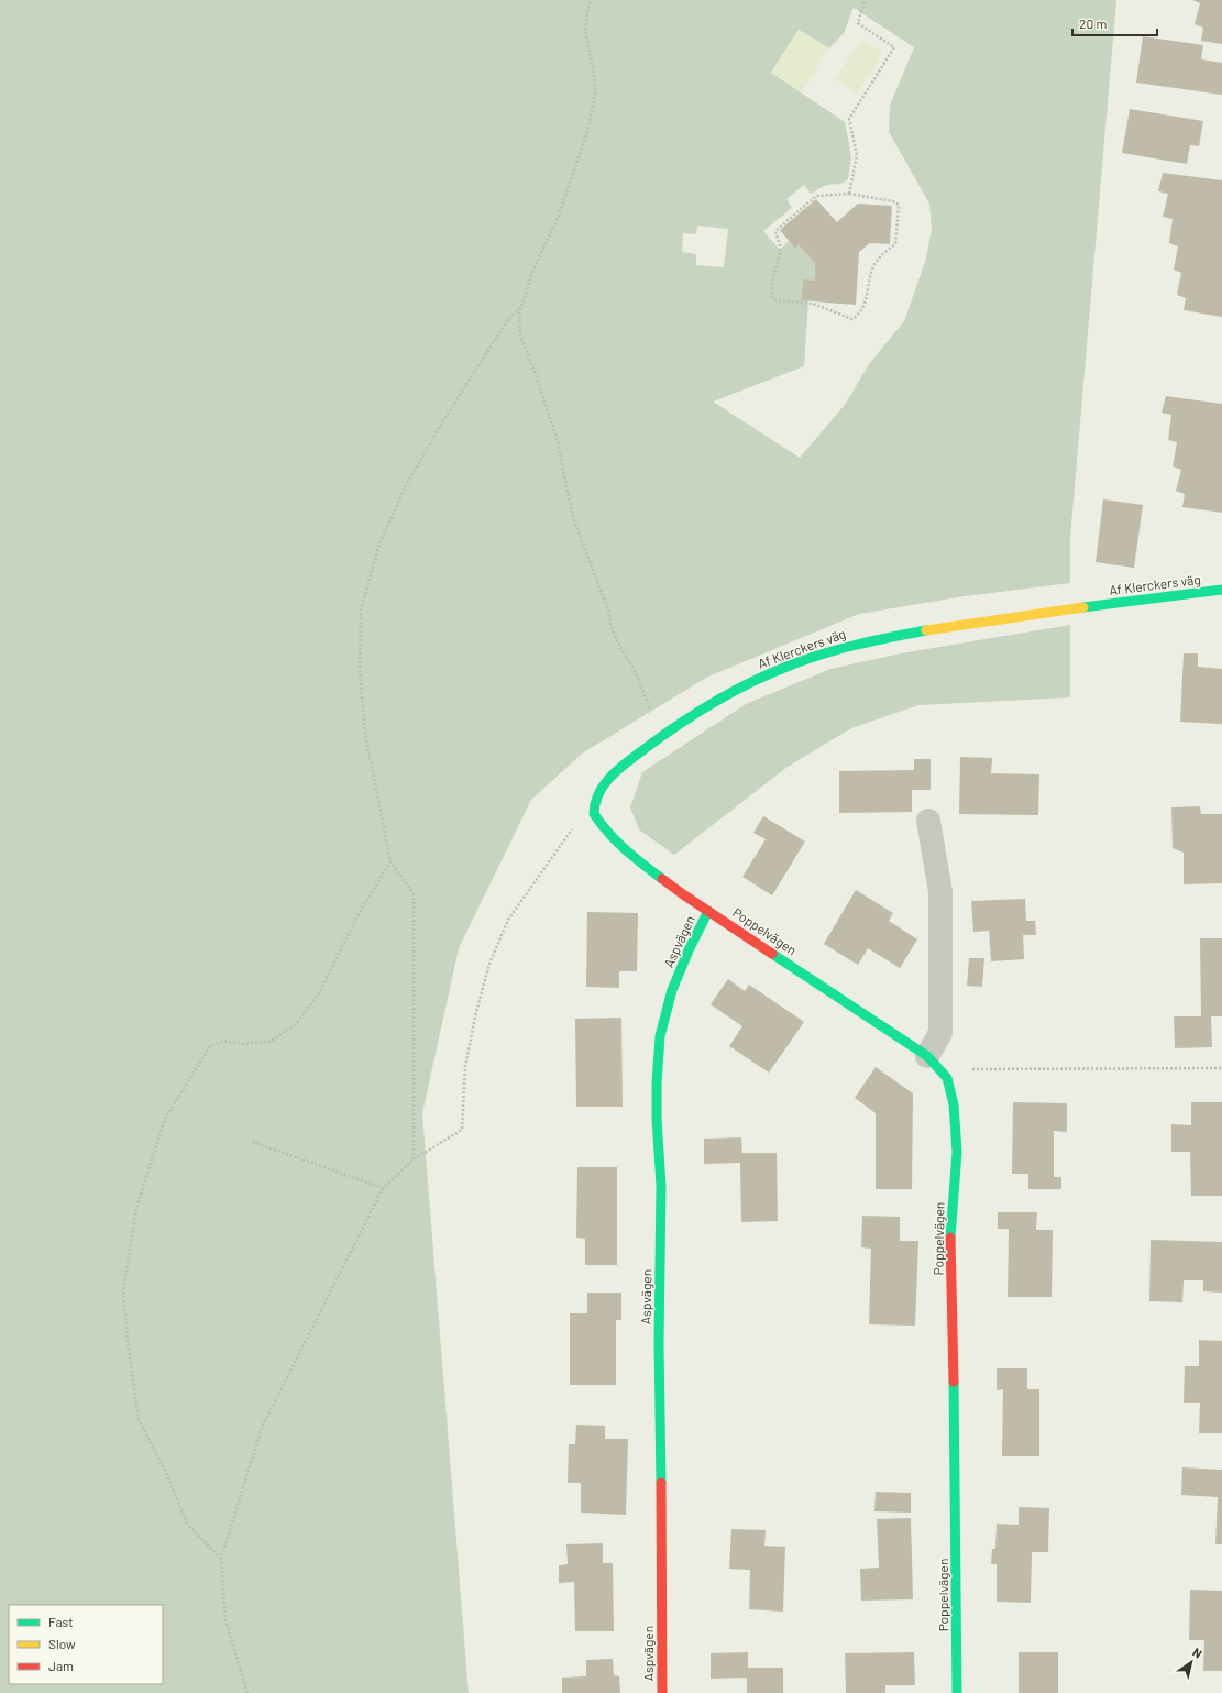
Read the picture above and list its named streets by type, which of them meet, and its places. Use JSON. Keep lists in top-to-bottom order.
{
  "streets": {
    "street": ["Af Klerckers väg", "Poppelvägen", "Aspvägen"]
  },
  "crossings": [
    ["Poppelvägen", "Aspvägen"]
  ],
  "legend": ["Fast", "Slow", "Jam"],
  "scale_bar": "20 m",
  "north": "top right"
}
